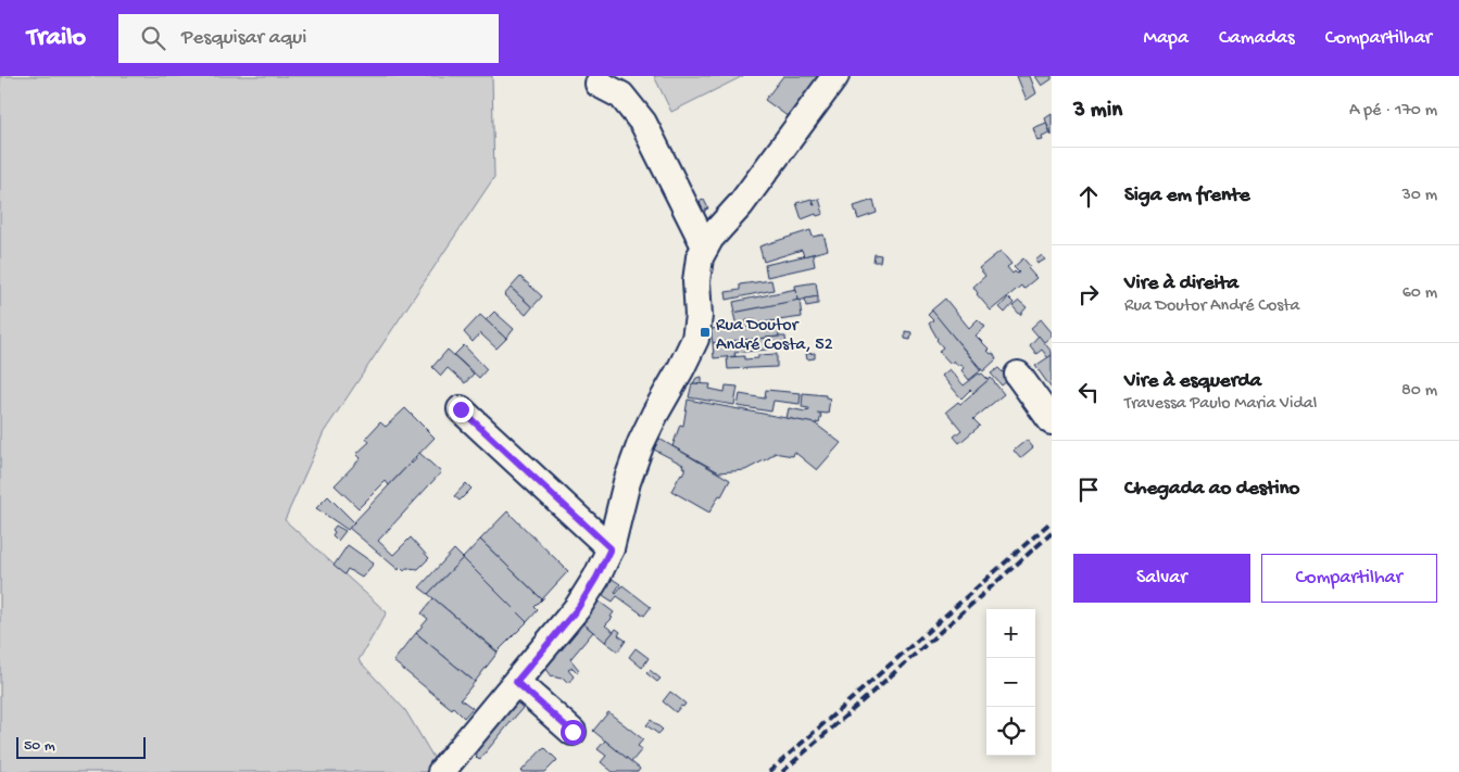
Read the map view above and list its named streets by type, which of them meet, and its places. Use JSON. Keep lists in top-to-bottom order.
{
  "places": {
    "transit": ["Rua Doutor André Costa, 52"]
  },
  "scale_bar": "50 m",
  "page": {
    "header": "Trailo",
    "search": "Pesquisar aqui",
    "nav": ["Mapa", "Camadas", "Compartilhar"],
    "heading": ["3 min", "A pé · 170 m"],
    "list": [
      ["Siga em frente", "30 m"],
      ["Vire à direita", "Rua Doutor André Costa", "60 m"],
      ["Vire à esquerda", "Travessa Paulo Maria Vidal", "80 m"],
      "Chegada ao destino"
    ],
    "buttons": ["Salvar", "Compartilhar"],
    "map_buttons": ["+", "−"],
    "scale": "50 m"
  }
}
